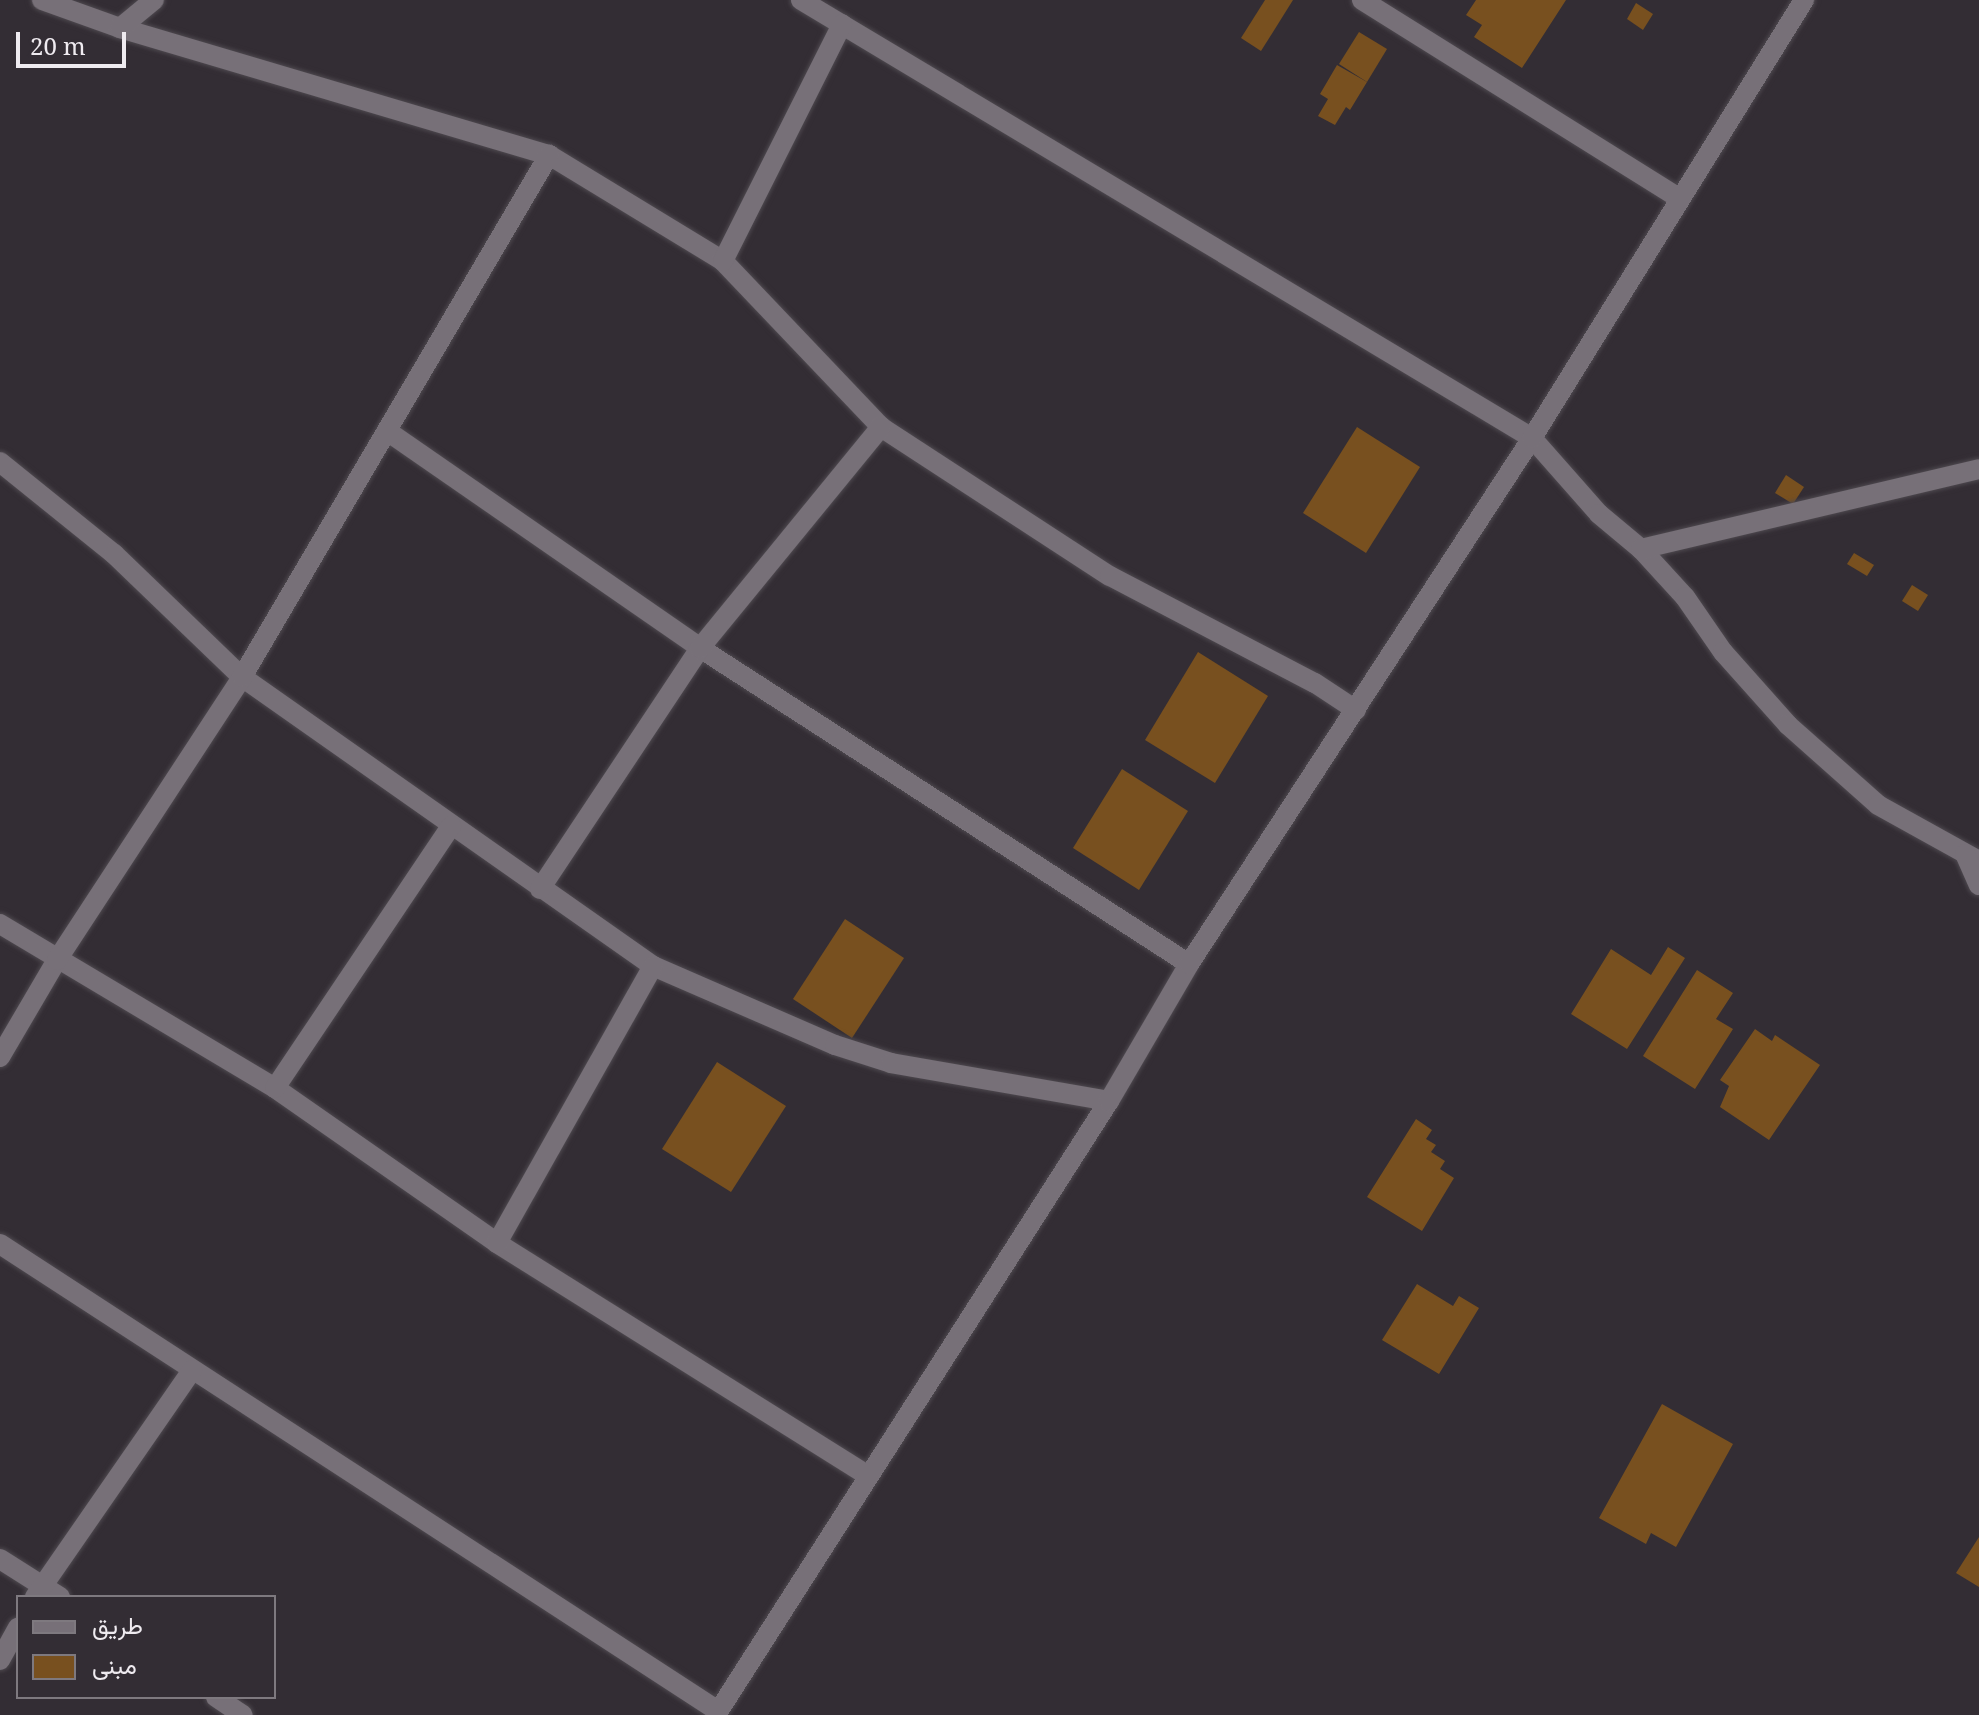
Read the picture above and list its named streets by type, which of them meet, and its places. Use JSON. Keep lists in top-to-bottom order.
{
  "legend": ["طريق", "مبنى"],
  "scale_bar": "20 m"
}
